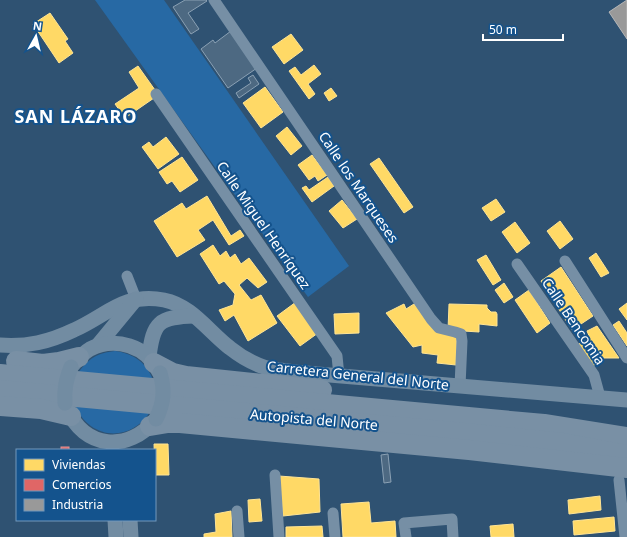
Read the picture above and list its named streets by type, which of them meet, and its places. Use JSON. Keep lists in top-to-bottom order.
{
  "streets": {
    "highway": ["Autopista del Norte"],
    "main road": ["Carretera General del Norte"],
    "street": ["Calle los Marqueses", "Calle Miguel Henríquez", "Calle Bencomia"]
  },
  "crossings": [
    ["Calle los Marqueses", "Carretera General del Norte"],
    ["Calle Miguel Henríquez", "Carretera General del Norte"],
    ["Calle Bencomia", "Carretera General del Norte"]
  ],
  "districts": ["SAN LÁZARO"],
  "legend": ["Viviendas", "Comercios", "Industria"],
  "scale_bar": "50 m",
  "north": "top"
}
